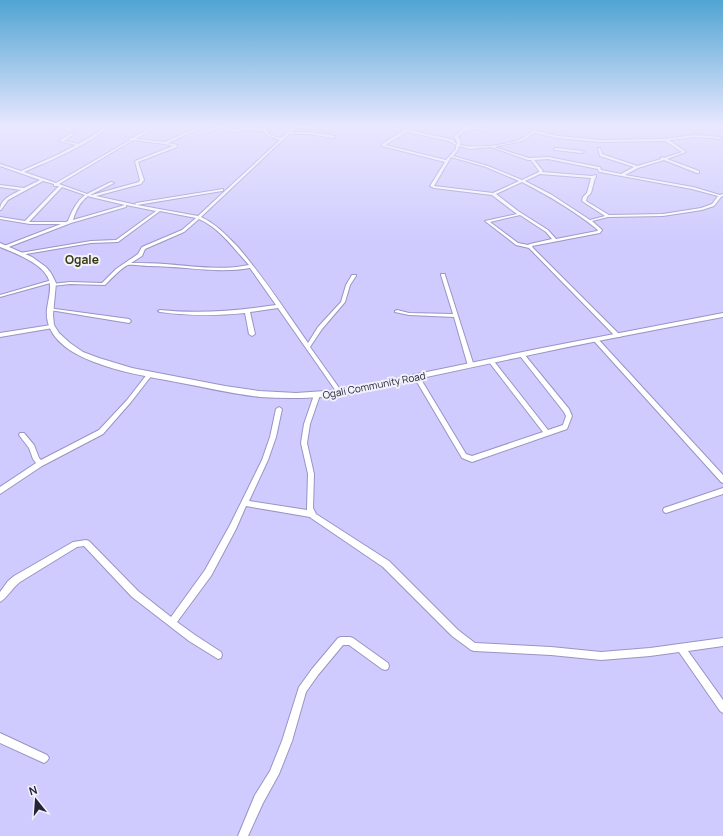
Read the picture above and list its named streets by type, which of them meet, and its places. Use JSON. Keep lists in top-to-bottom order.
{
  "streets": {
    "street": ["Ogali Community Road"]
  },
  "districts": ["Ogale"],
  "north": "top"
}
